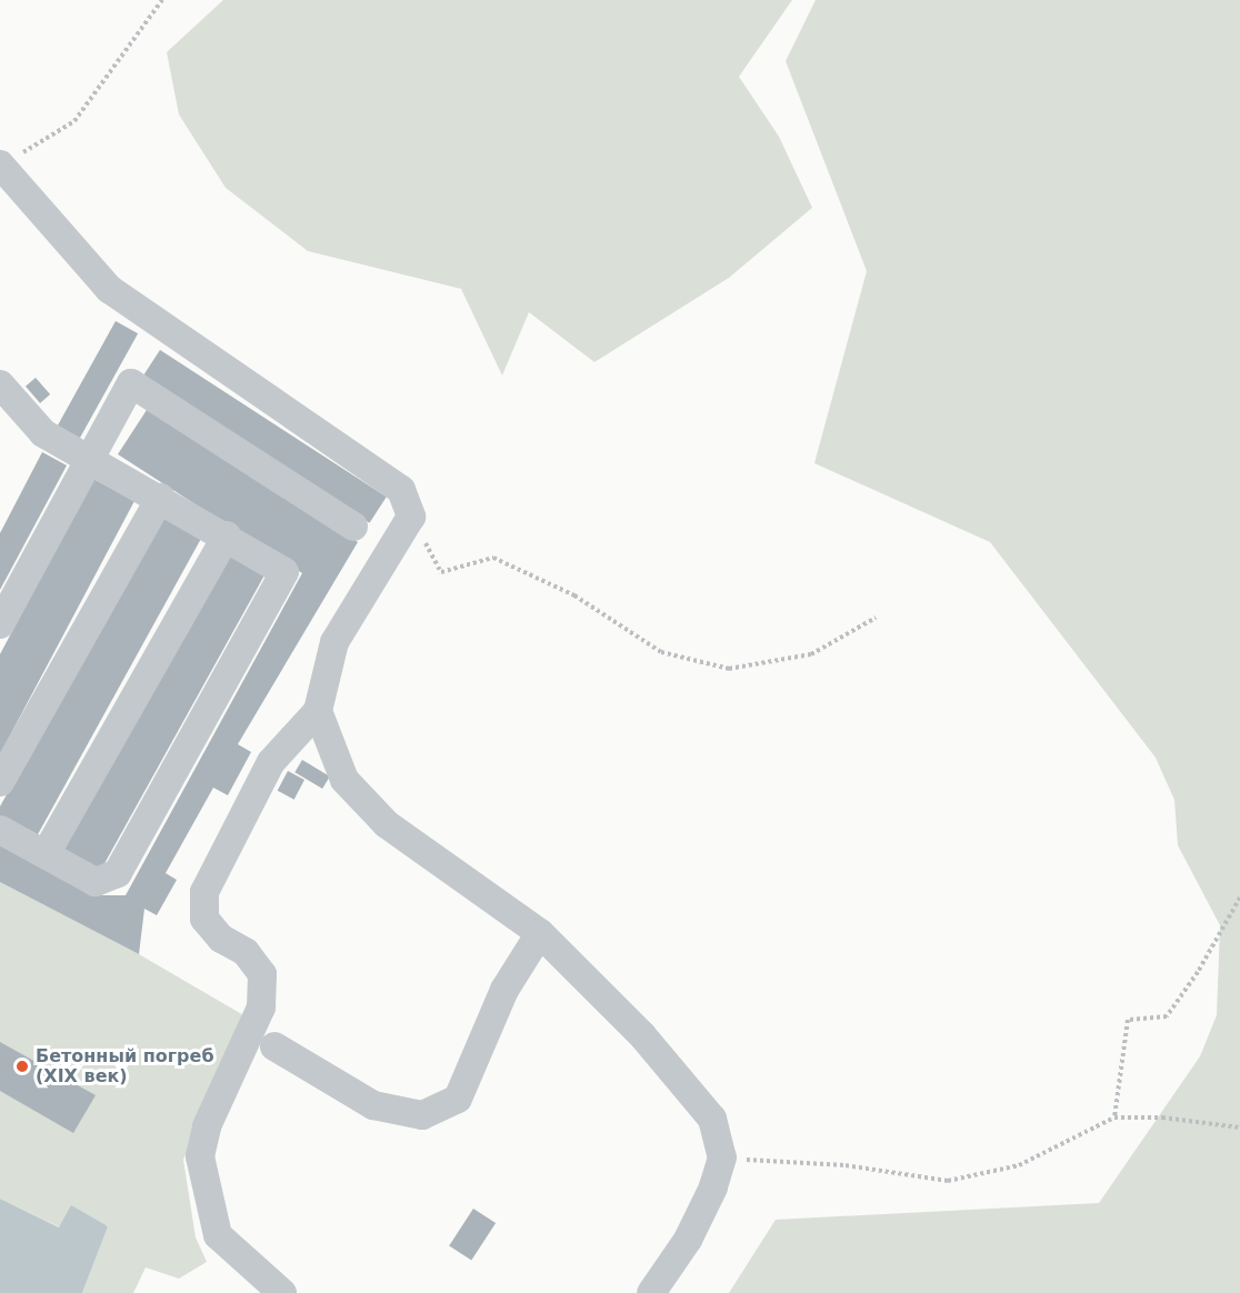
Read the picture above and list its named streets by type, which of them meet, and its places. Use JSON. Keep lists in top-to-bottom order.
{
  "places": ["Бетонный погреб (ХIX век)"]
}
